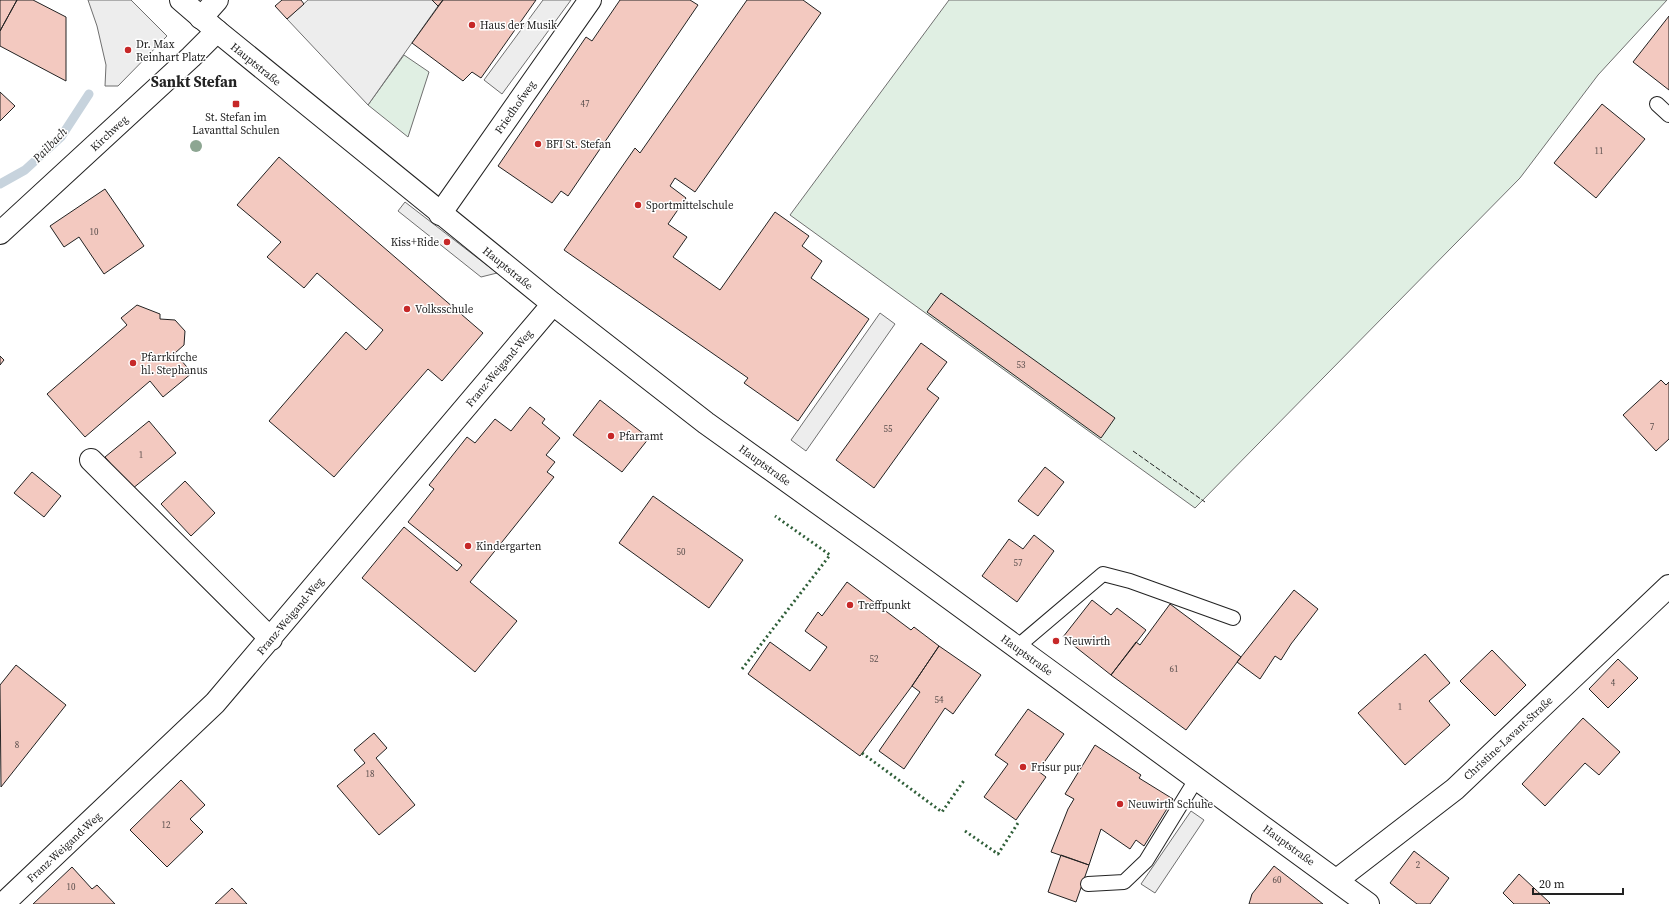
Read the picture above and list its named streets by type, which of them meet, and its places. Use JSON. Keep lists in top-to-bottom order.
{
  "streets": {
    "street": [
      "Hauptstraße",
      "Friedhofweg",
      "Kirchweg",
      "Franz-Weigand-Weg",
      "Christine-Lavant-Straße"
    ]
  },
  "crossings": [
    ["Hauptstraße", "Friedhofweg"],
    ["Hauptstraße", "Kirchweg"],
    ["Hauptstraße", "Franz-Weigand-Weg"],
    ["Hauptstraße", "Christine-Lavant-Straße"]
  ],
  "districts": ["Sankt Stefan"],
  "water": ["Pailbach"],
  "places": {
    "other": [
      "Haus der Musik",
      "Dr. Max Reinhart Platz",
      "BFI St. Stefan",
      "Sportmittelschule",
      "Kiss+Ride",
      "Volksschule",
      "Pfarrkirche hl. Stephanus",
      "Pfarramt",
      "Kindergarten",
      "Treffpunkt",
      "Neuwirth",
      "Frisur pur",
      "Neuwirth Schuhe"
    ],
    "transit": ["St. Stefan im Lavanttal Schulen"]
  },
  "house_numbers": [
    "47",
    "11",
    "10",
    "53",
    "7",
    "55",
    "1",
    "50",
    "57",
    "52",
    "61",
    "4",
    "54",
    "1",
    "8",
    "18",
    "12",
    "2",
    "60",
    "10"
  ],
  "scale_bar": "20 m"
}
